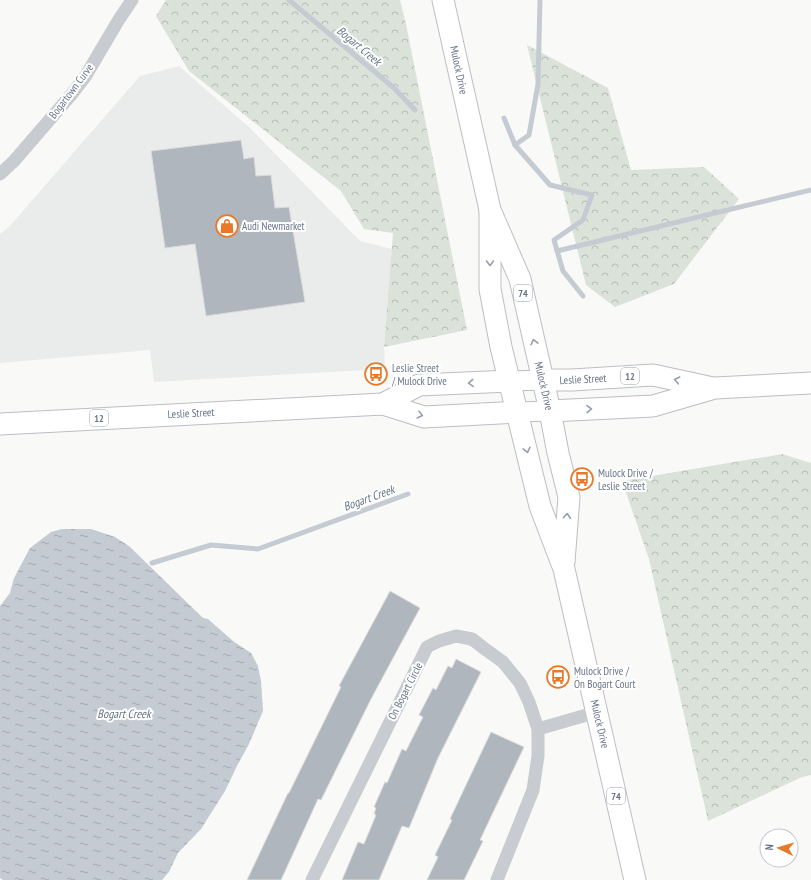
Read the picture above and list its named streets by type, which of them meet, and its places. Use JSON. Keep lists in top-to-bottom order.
{
  "streets": {
    "main road": [
      "Mulock Drive",
      "74",
      "12",
      "Leslie Street"
    ],
    "street": ["Bogartown Curve", "On Bogart Circle"]
  },
  "crossings": [
    ["Mulock Drive", "Leslie Street"]
  ],
  "water": ["Bogart Creek"],
  "places": {
    "shop": ["Audi Newmarket"],
    "bus stop": ["Leslie Street / Mulock Drive", "Mulock Drive / Leslie Street", "Mulock Drive / On Bogart Court"]
  },
  "north": "left"
}
